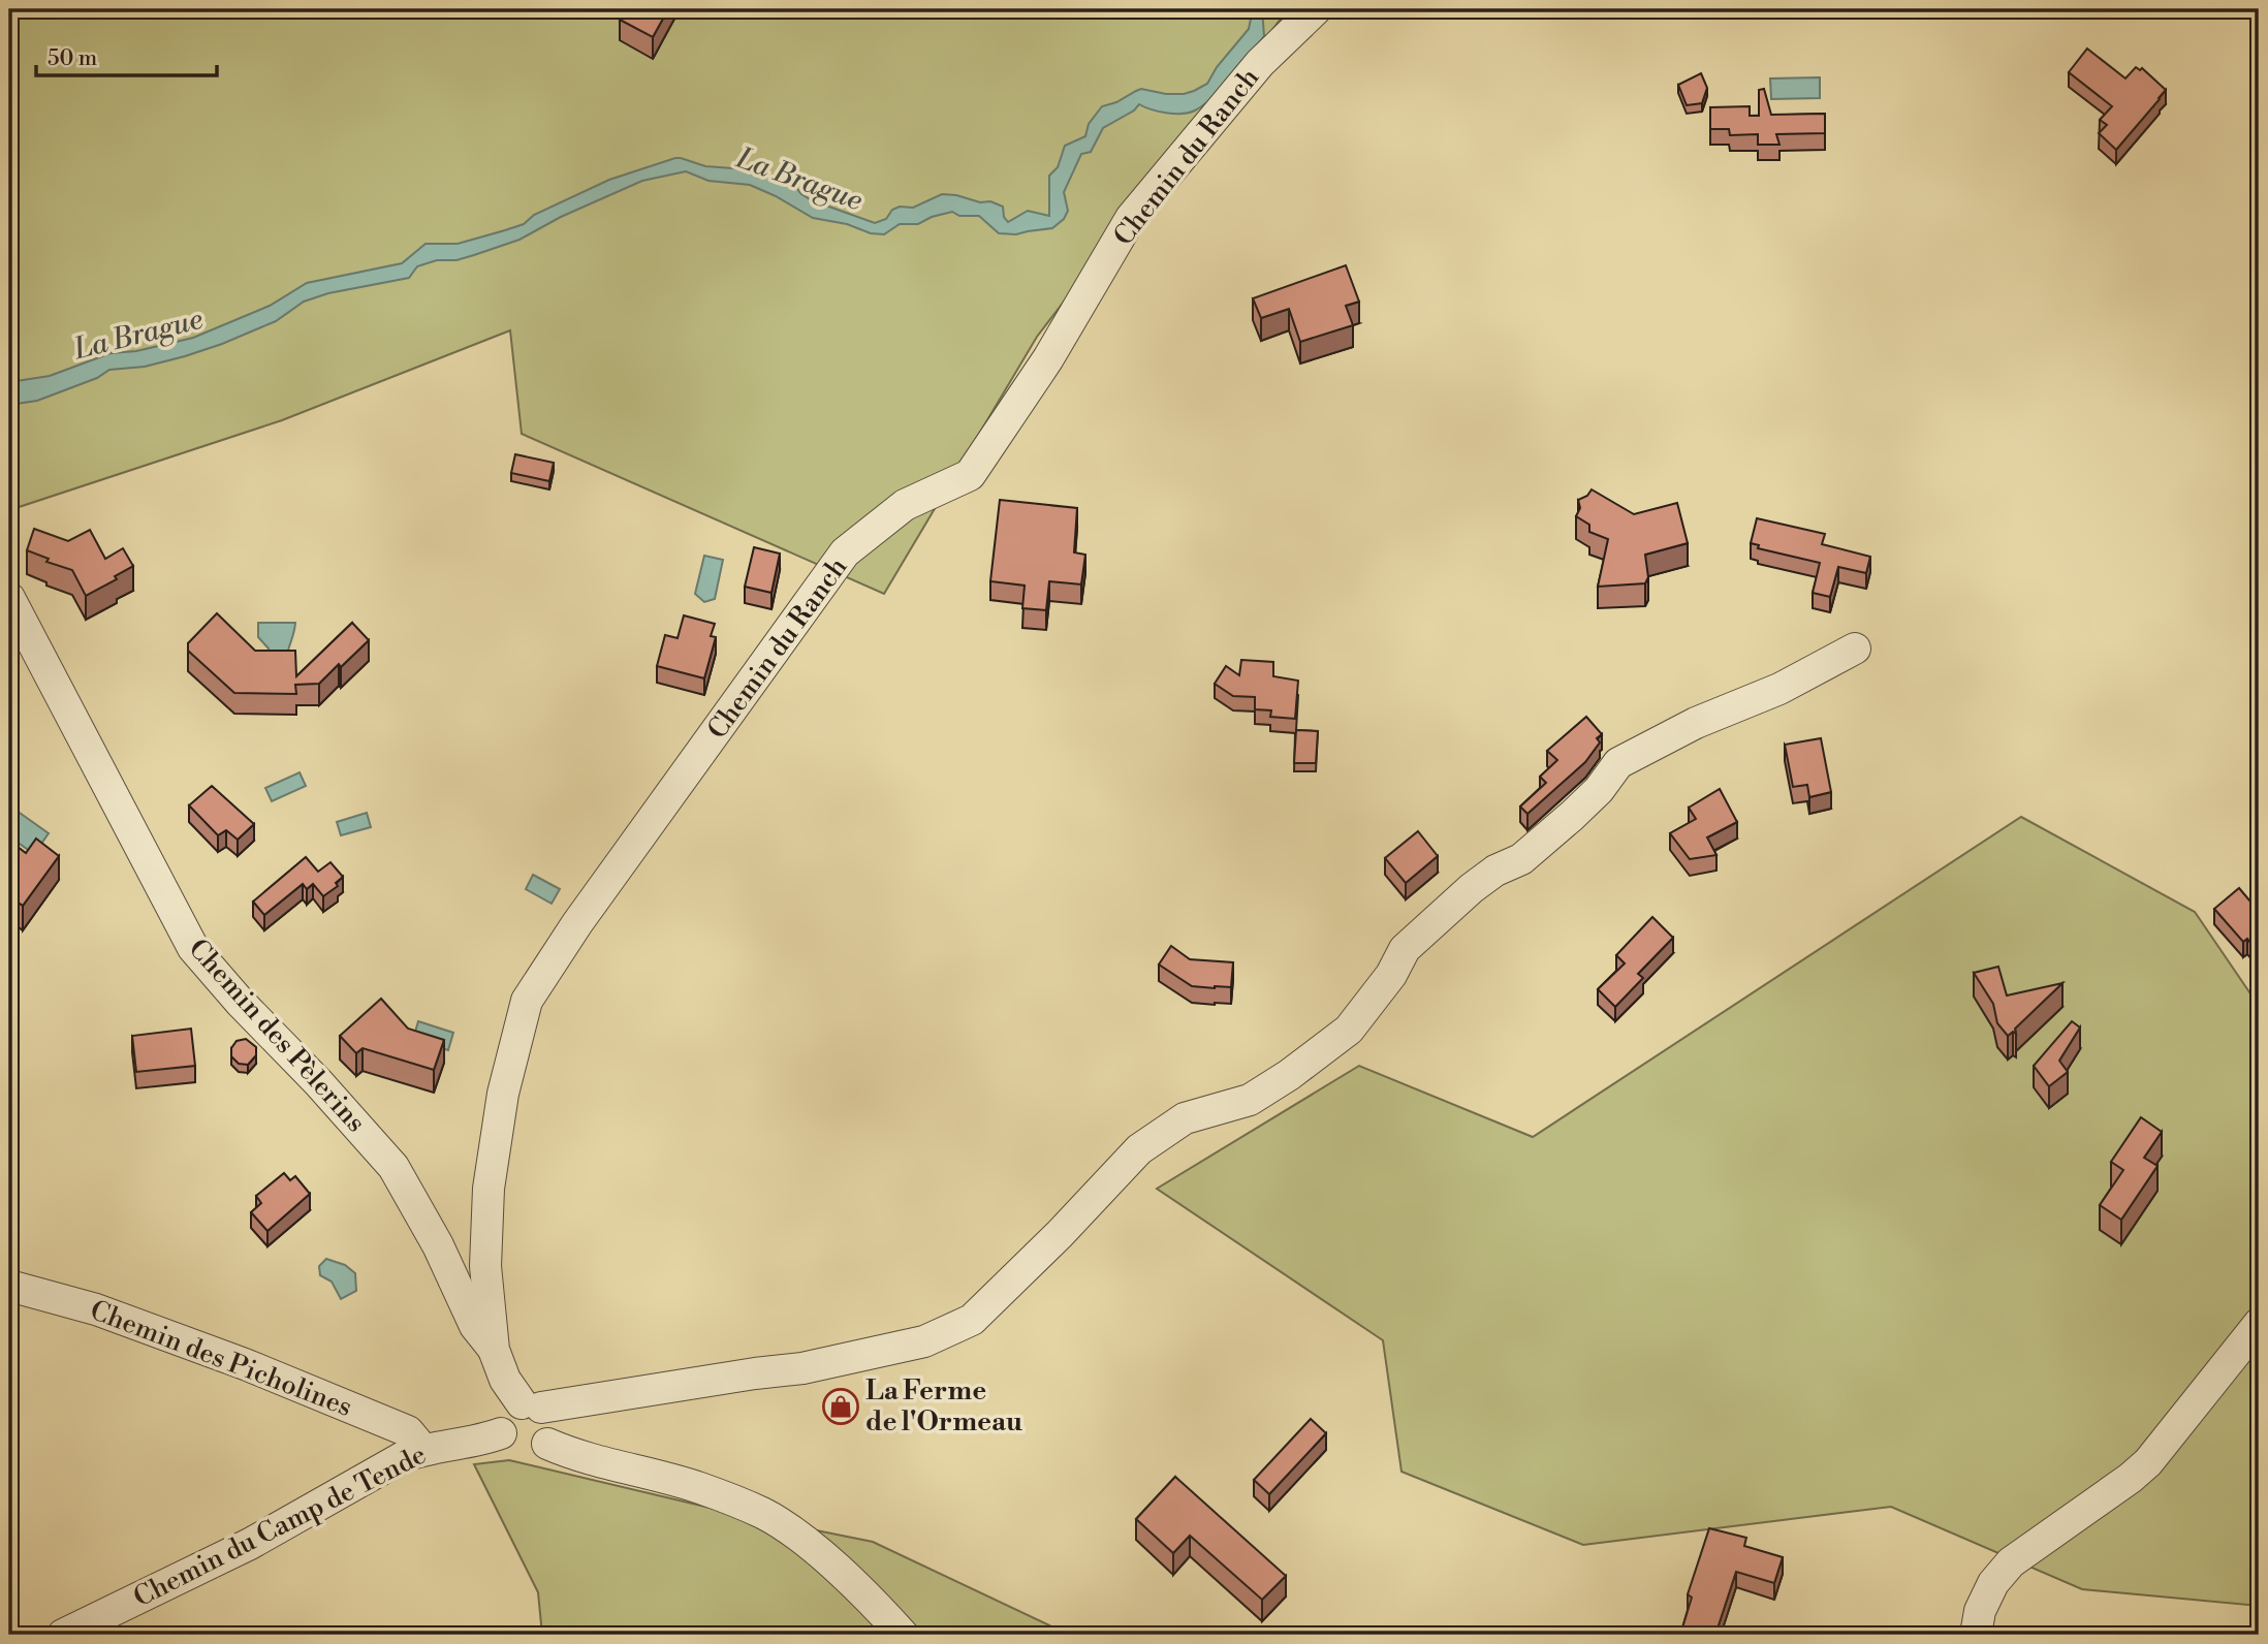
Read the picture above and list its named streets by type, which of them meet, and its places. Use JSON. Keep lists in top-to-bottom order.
{
  "streets": {
    "street": [
      "Chemin du Ranch",
      "Chemin des Pèlerins",
      "Chemin des Picholines",
      "Chemin du Camp de Tende"
    ]
  },
  "crossings": [
    ["Chemin du Ranch", "Chemin des Pèlerins"],
    ["Chemin du Ranch", "Chemin du Camp de Tende"],
    ["Chemin des Picholines", "Chemin du Camp de Tende"]
  ],
  "water": ["La Brague"],
  "places": {
    "shop": ["La Ferme de l'Ormeau"]
  },
  "scale_bar": "50 m"
}
